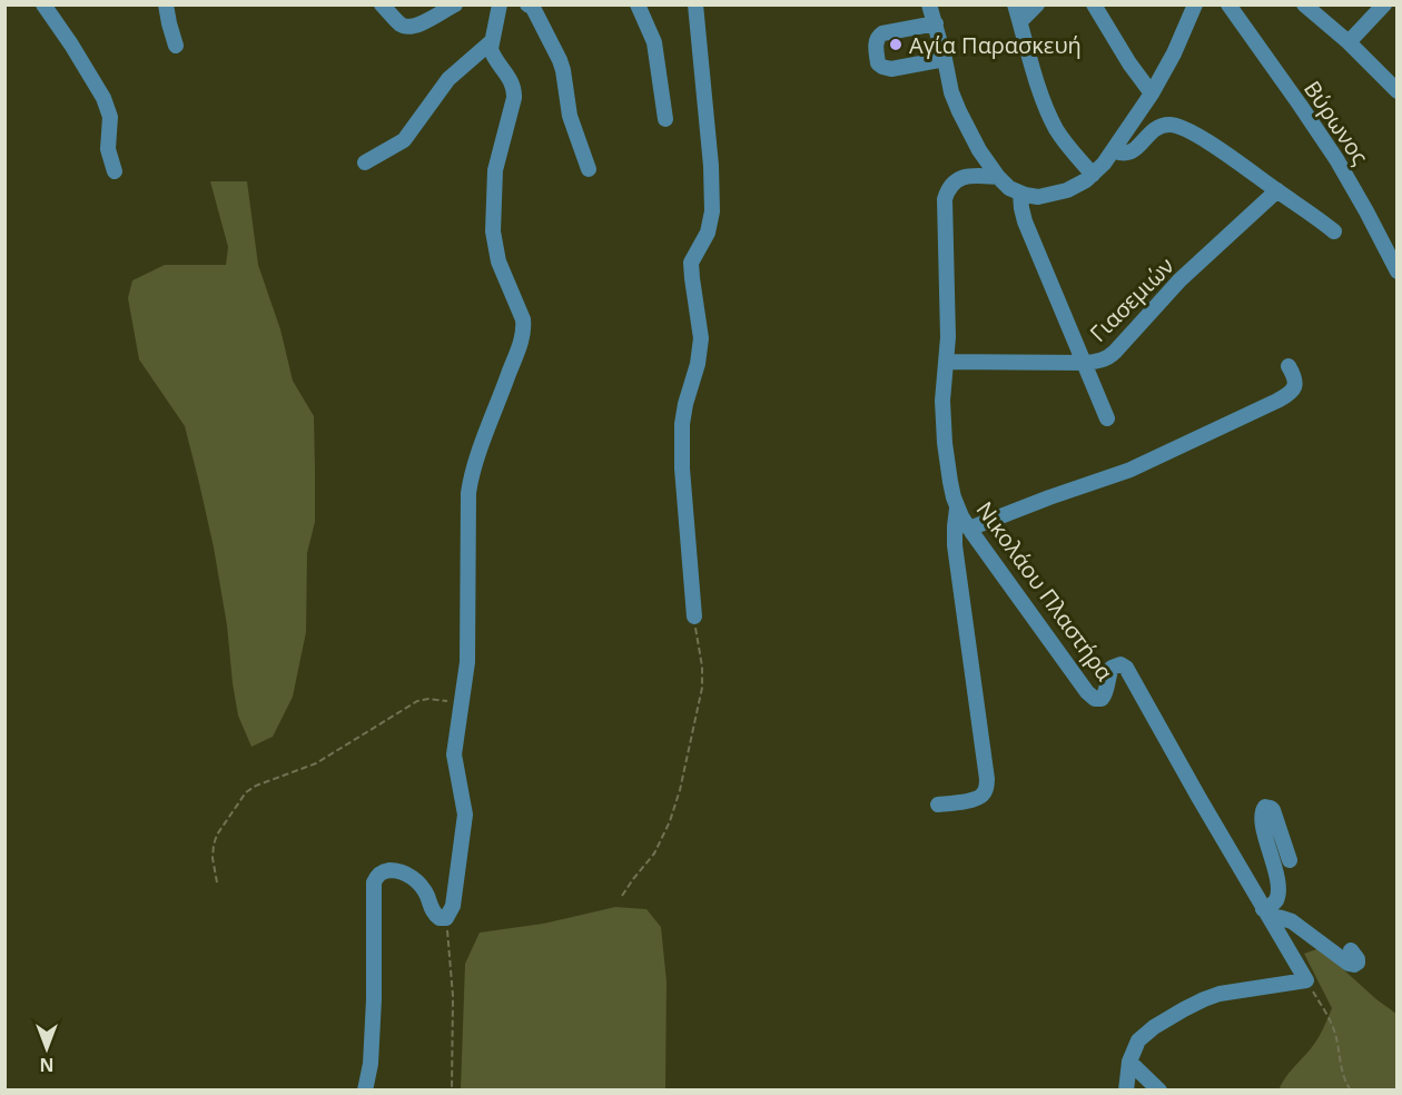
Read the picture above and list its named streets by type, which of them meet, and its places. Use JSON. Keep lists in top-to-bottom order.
{
  "streets": {
    "street": ["Βύρωνος", "Γιασεμιών", "Νικολάου Πλαστήρα"]
  },
  "crossings": [
    ["Γιασεμιών", "Νικολάου Πλαστήρα"]
  ],
  "places": ["Αγία Παρασκευή"],
  "north": "bottom"
}
